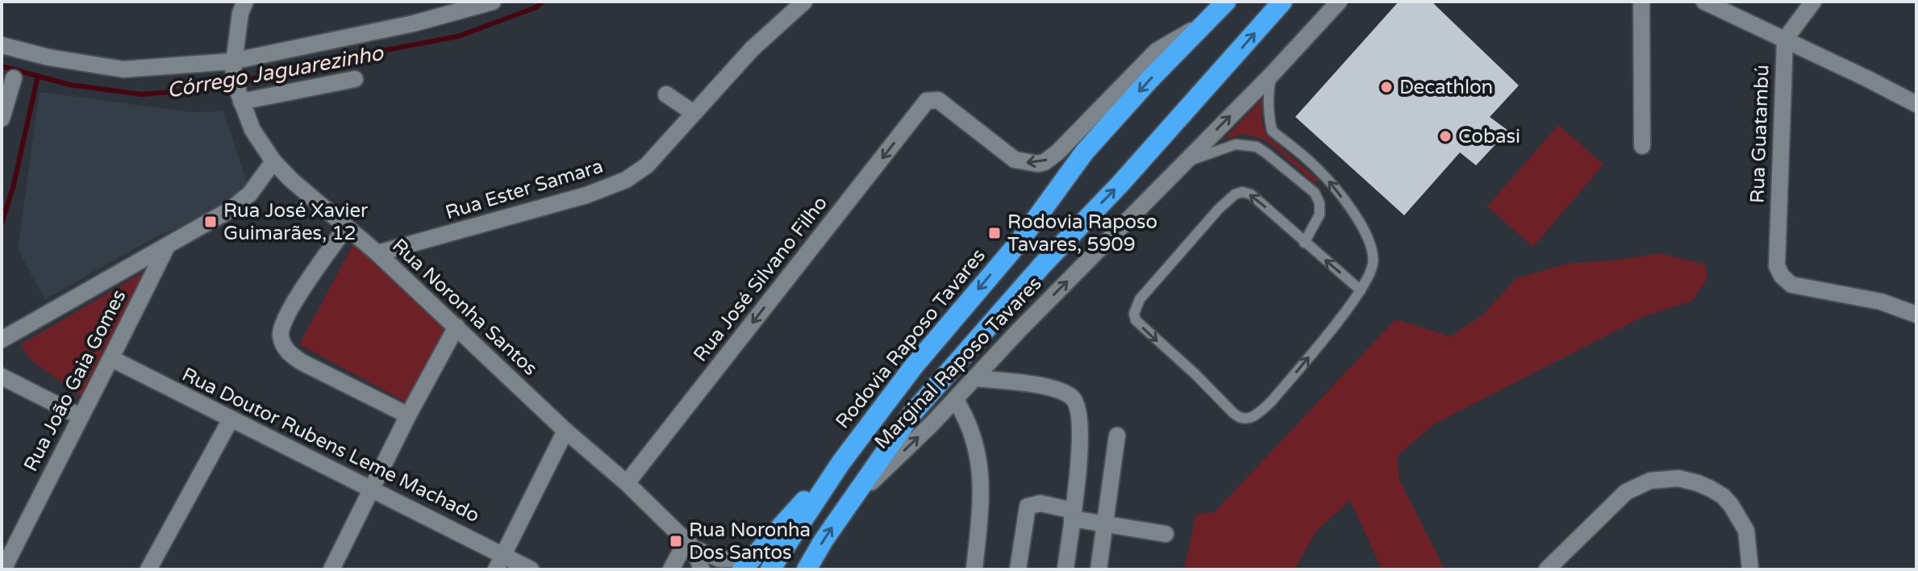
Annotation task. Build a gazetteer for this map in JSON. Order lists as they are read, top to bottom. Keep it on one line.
{"streets":{"highway":["Rodovia Raposo Tavares"],"street":["Rua Guatambú","Rua Ester Samara","Rua José Silvano Filho","Rua Noronha Santos","Marginal Raposo Tavares","Rua João Gaia Gomes","Rua Doutor Rubens Leme Machado"]},"crossings":[["Rua Ester Samara","Rua Noronha Santos"],["Rua José Silvano Filho","Rua Noronha Santos"],["Rua José Silvano Filho","Rodovia Raposo Tavares"],["Rua João Gaia Gomes","Rua Doutor Rubens Leme Machado"]],"one_way":["Rua José Silvano Filho","Marginal Raposo Tavares"],"water":["Córrego Jaguarezinho"],"places":{"other":["Decathlon","Cobasi"],"transit":["Rua José Xavier Guimarães, 12","Rodovia Raposo Tavares, 5909","Rua Noronha Dos Santos"]}}
